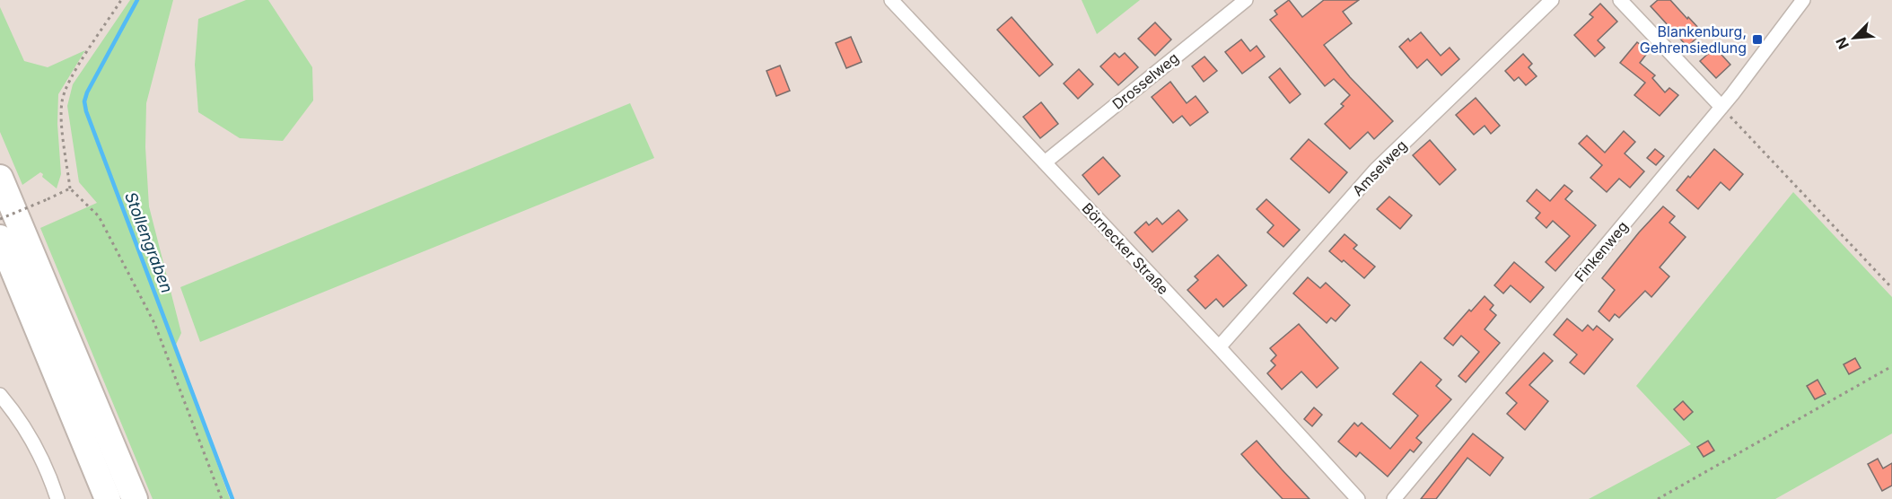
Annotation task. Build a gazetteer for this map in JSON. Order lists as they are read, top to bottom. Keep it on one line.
{"streets":{"street":["Drosselweg","Amselweg","Börnecker Straße","Finkenweg"]},"crossings":[["Drosselweg","Börnecker Straße"],["Amselweg","Börnecker Straße"]],"water":["Stollengraben"],"places":{"transit":["Blankenburg, Gehrensiedlung"]},"north":"bottom left"}
